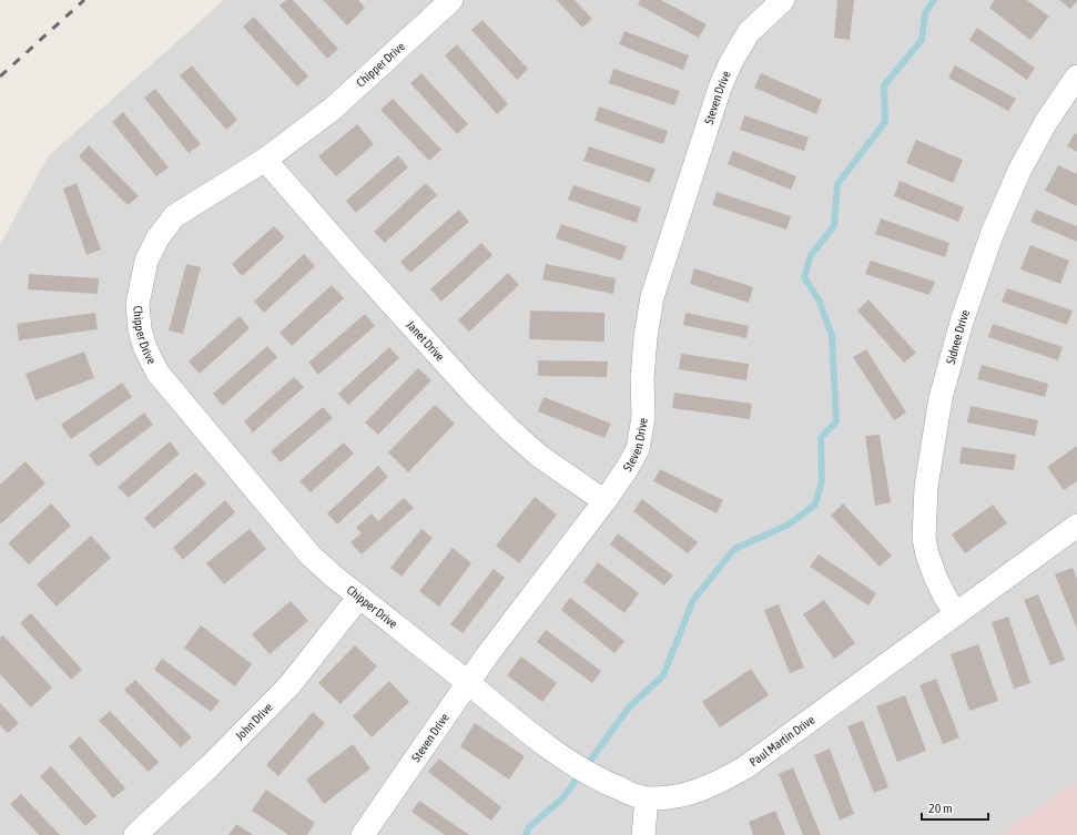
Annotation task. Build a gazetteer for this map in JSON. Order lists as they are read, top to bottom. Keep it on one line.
{"streets":{"street":["Chipper Drive","Steven Drive","Sidnee Drive","Janet Drive","John Drive","Paul Martin Drive"]},"crossings":[["Chipper Drive","Steven Drive"],["Chipper Drive","Janet Drive"],["Chipper Drive","John Drive"],["Chipper Drive","Paul Martin Drive"],["Steven Drive","Janet Drive"],["Steven Drive","Paul Martin Drive"],["Sidnee Drive","Paul Martin Drive"]],"scale_bar":"20 m"}
